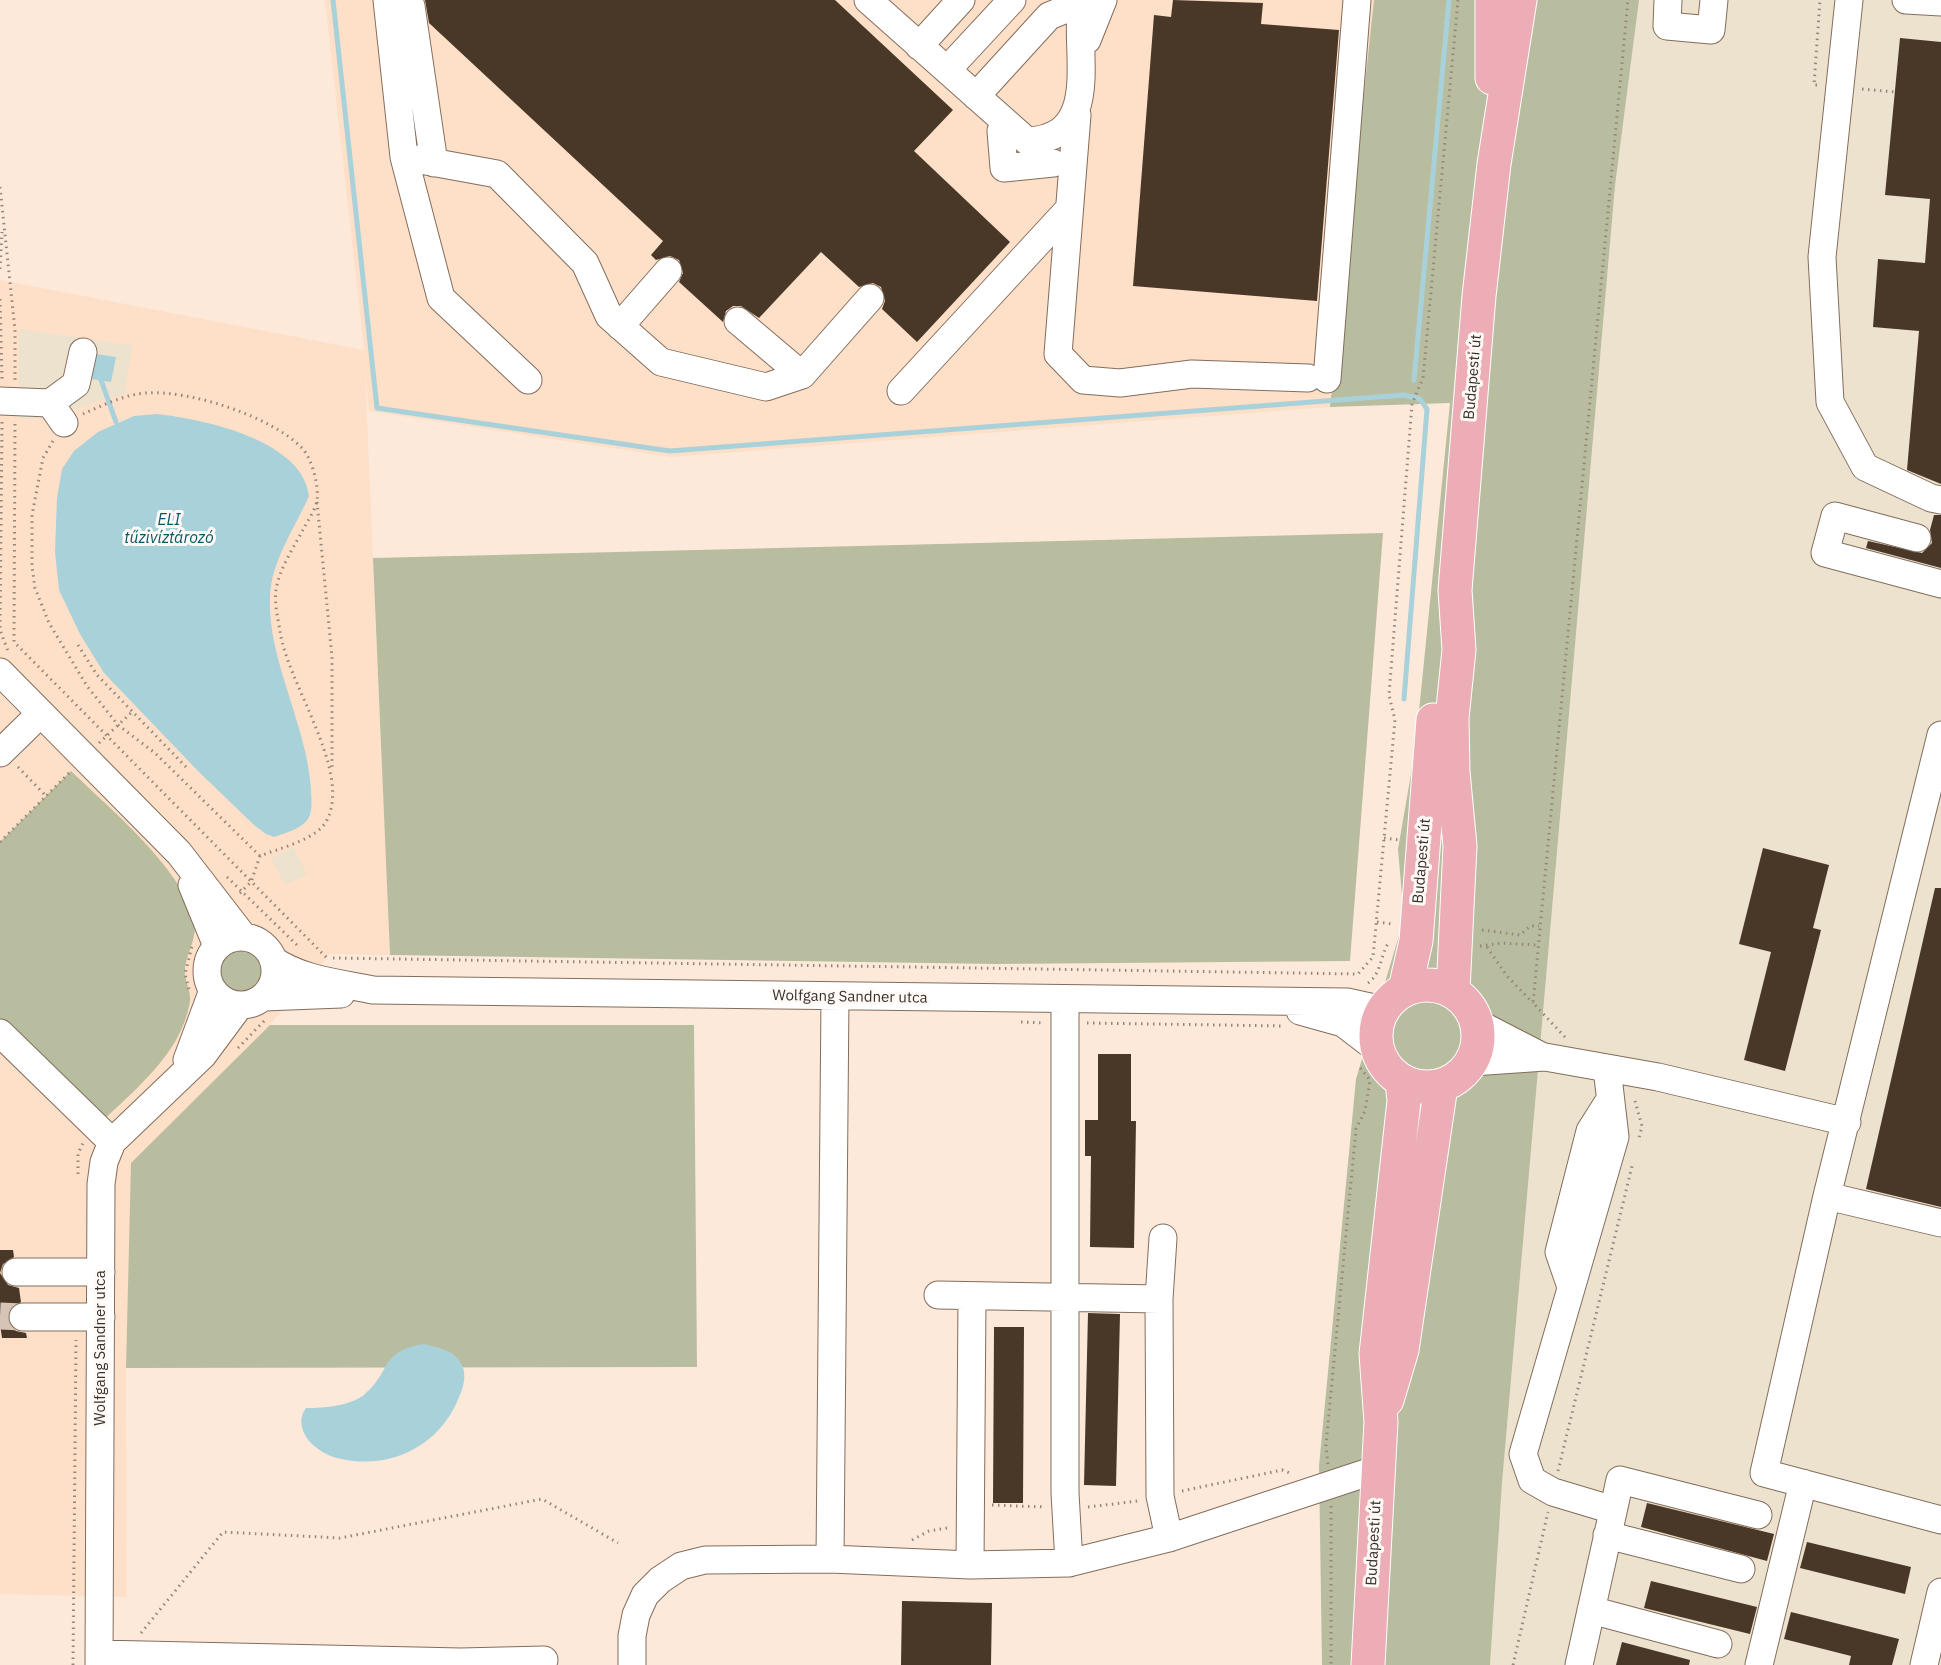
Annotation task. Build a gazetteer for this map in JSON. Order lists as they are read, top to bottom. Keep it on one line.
{"streets":{"main road":["Budapesti út"],"street":["Wolfgang Sandner utca"]},"crossings":[["Budapesti út","Wolfgang Sandner utca"]],"water":["ELI tűzivíztározó"]}
